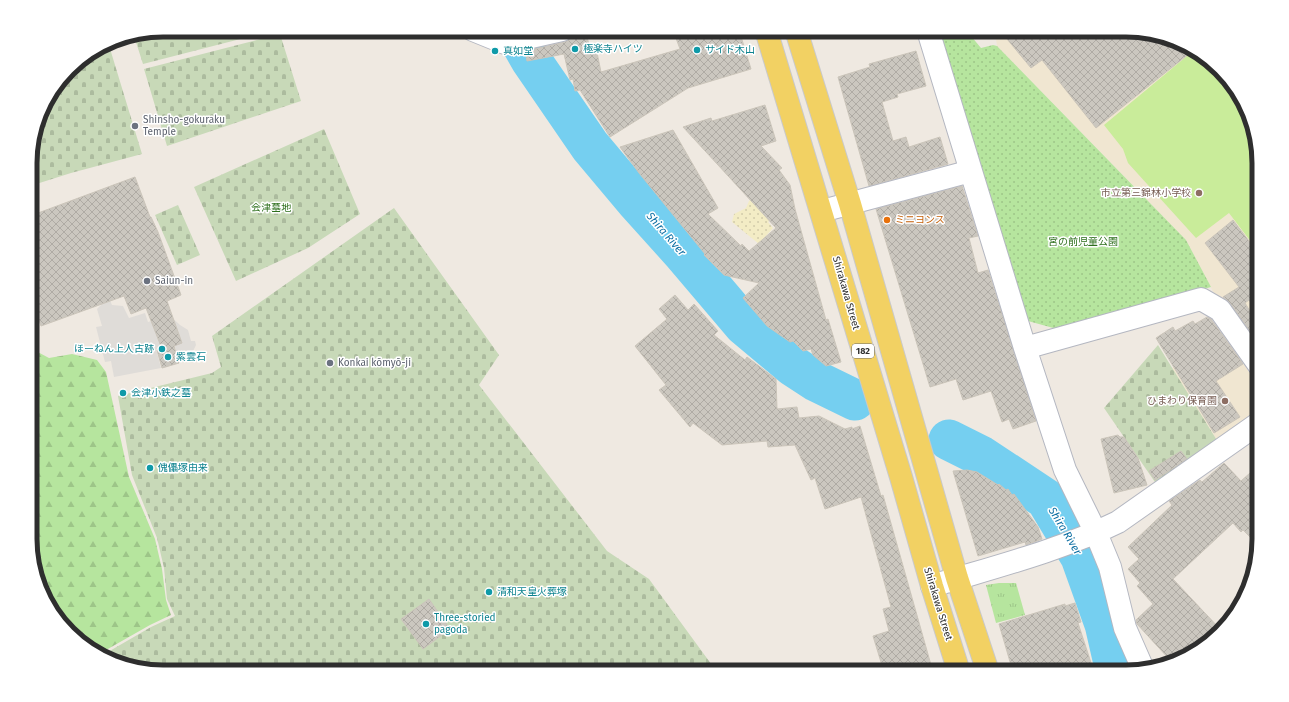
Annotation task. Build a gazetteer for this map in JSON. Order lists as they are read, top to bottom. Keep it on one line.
{"streets":{"main road":["Shirakawa Street","182"]},"water":["Shira River"],"parks":["会津墓地","宮の前児童公園"],"places":["極楽寺ハイツ","サイド木山","真如堂","Shinsho-gokuraku Temple","市立第三錦林小学校","ミニヨンス","Saiun-in","ほーねん上人古跡","紫雲石","Konkai kōmyō-ji","会津小鉄之墓","ひまわり保育園","傀儡塚由来","清和天皇火葬塚","Three-storied pagoda"]}
